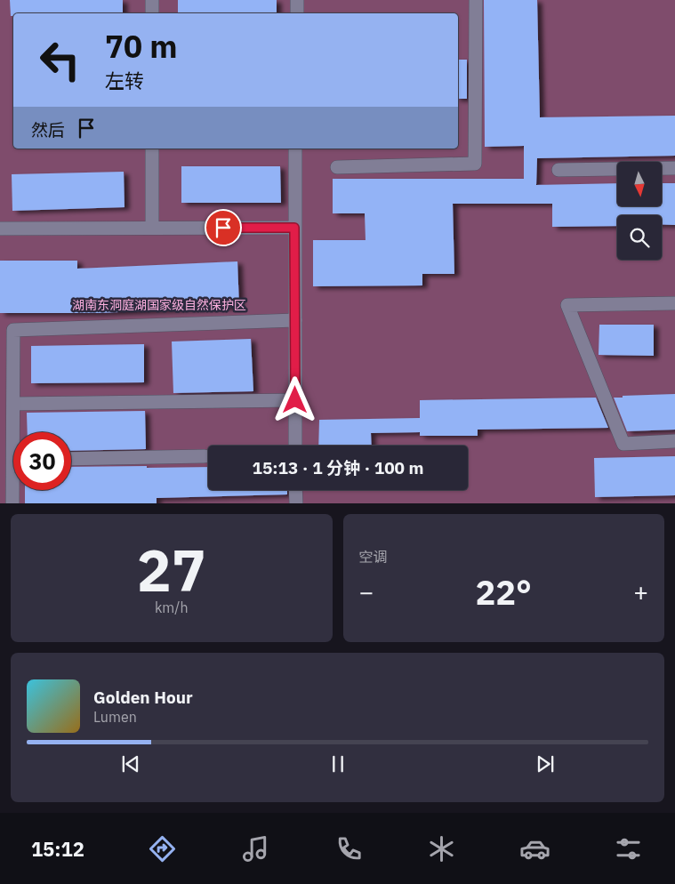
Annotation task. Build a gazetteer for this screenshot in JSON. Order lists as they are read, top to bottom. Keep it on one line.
{"parks":["湖南东洞庭湖国家级自然保护区"],"north":"bottom","page":{"turn":["70 m","左转"],"then":"然后","limit":"30","trip":"15:13 · 1 分钟 · 100 m","tile":[["27","km/h"],"空调"],"heat":["−","22°","+"],"song":["Golden Hour","Lumen"],"tabs":"15:12"}}
